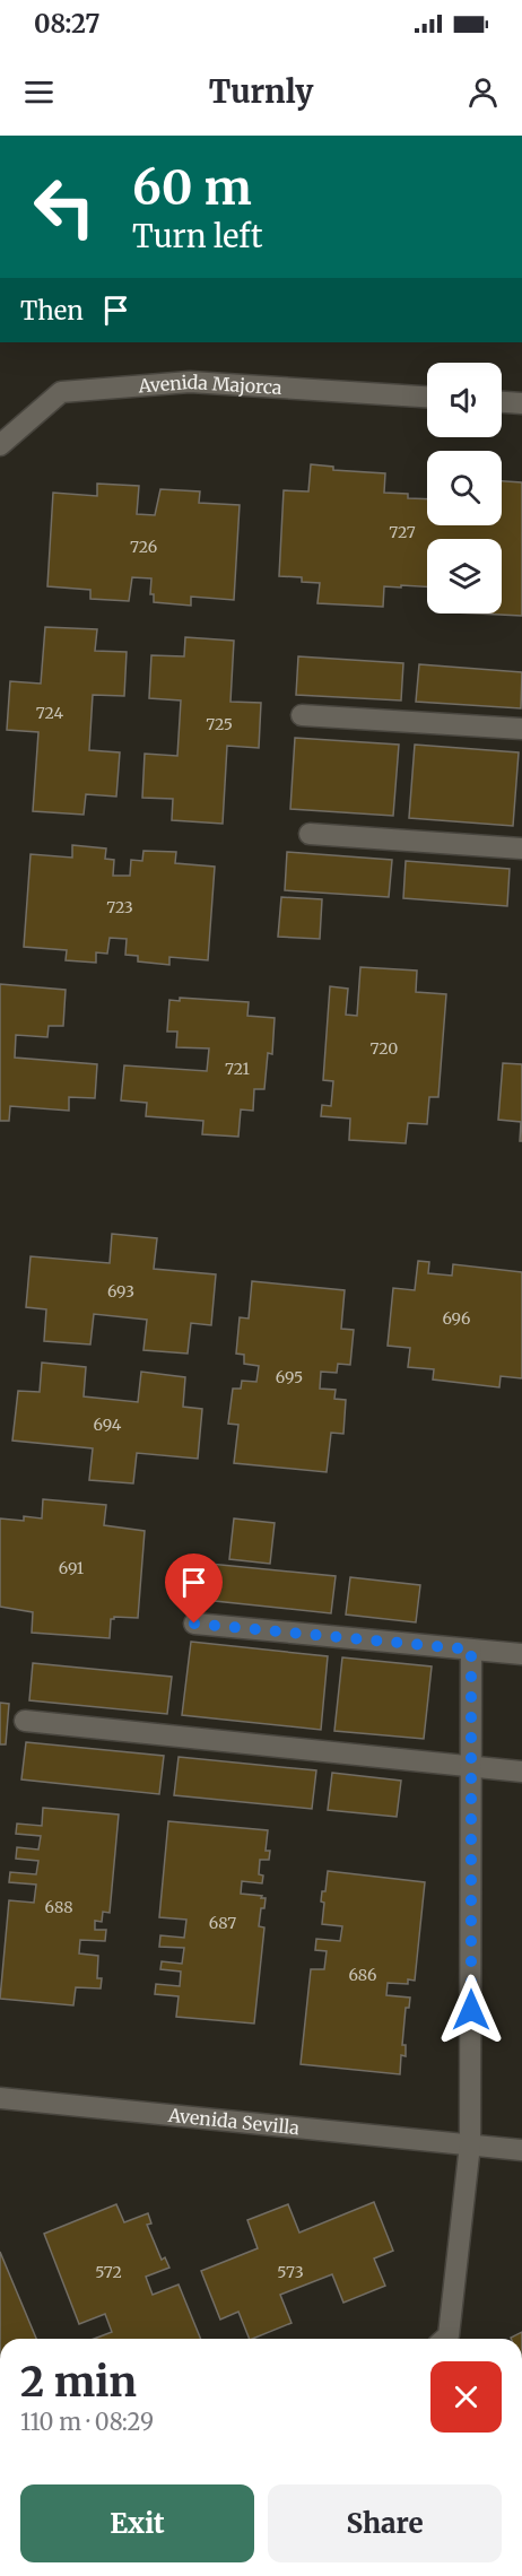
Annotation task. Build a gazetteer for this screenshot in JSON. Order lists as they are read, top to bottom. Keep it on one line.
{"streets":{"street":["Avenida Majorca","Avenida Sevilla"]},"house_numbers":["727","726","724","725","723","720","721","693","696","695","694","691","688","687","686","572","573"],"page":{"status":"08:27","header":"Turnly","turn":["60 m","Turn left"],"then":"Then","heading":["2 min","110 m · 08:29"],"buttons":["Exit","Share"]}}
